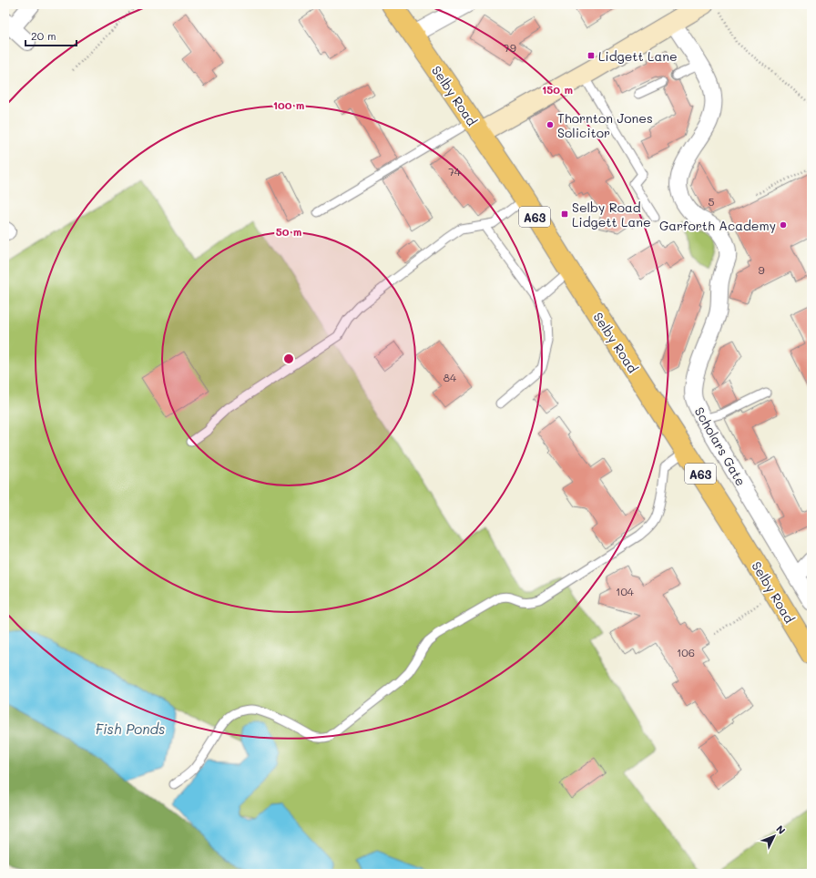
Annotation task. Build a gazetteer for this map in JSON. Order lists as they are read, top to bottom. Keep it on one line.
{"streets":{"highway":["Selby Road","A63"],"street":["Scholars Gate"]},"water":["Fish Ponds"],"places":{"transit":["Lidgett Lane","Selby Road Lidgett Lane"],"other":["Thornton Jones Solicitor","Garforth Academy"]},"house_numbers":["79","74","5","9","84","104","106"],"scale_bar":"20 m","north":"top right","rings":["150 m","100 m","50 m"]}
